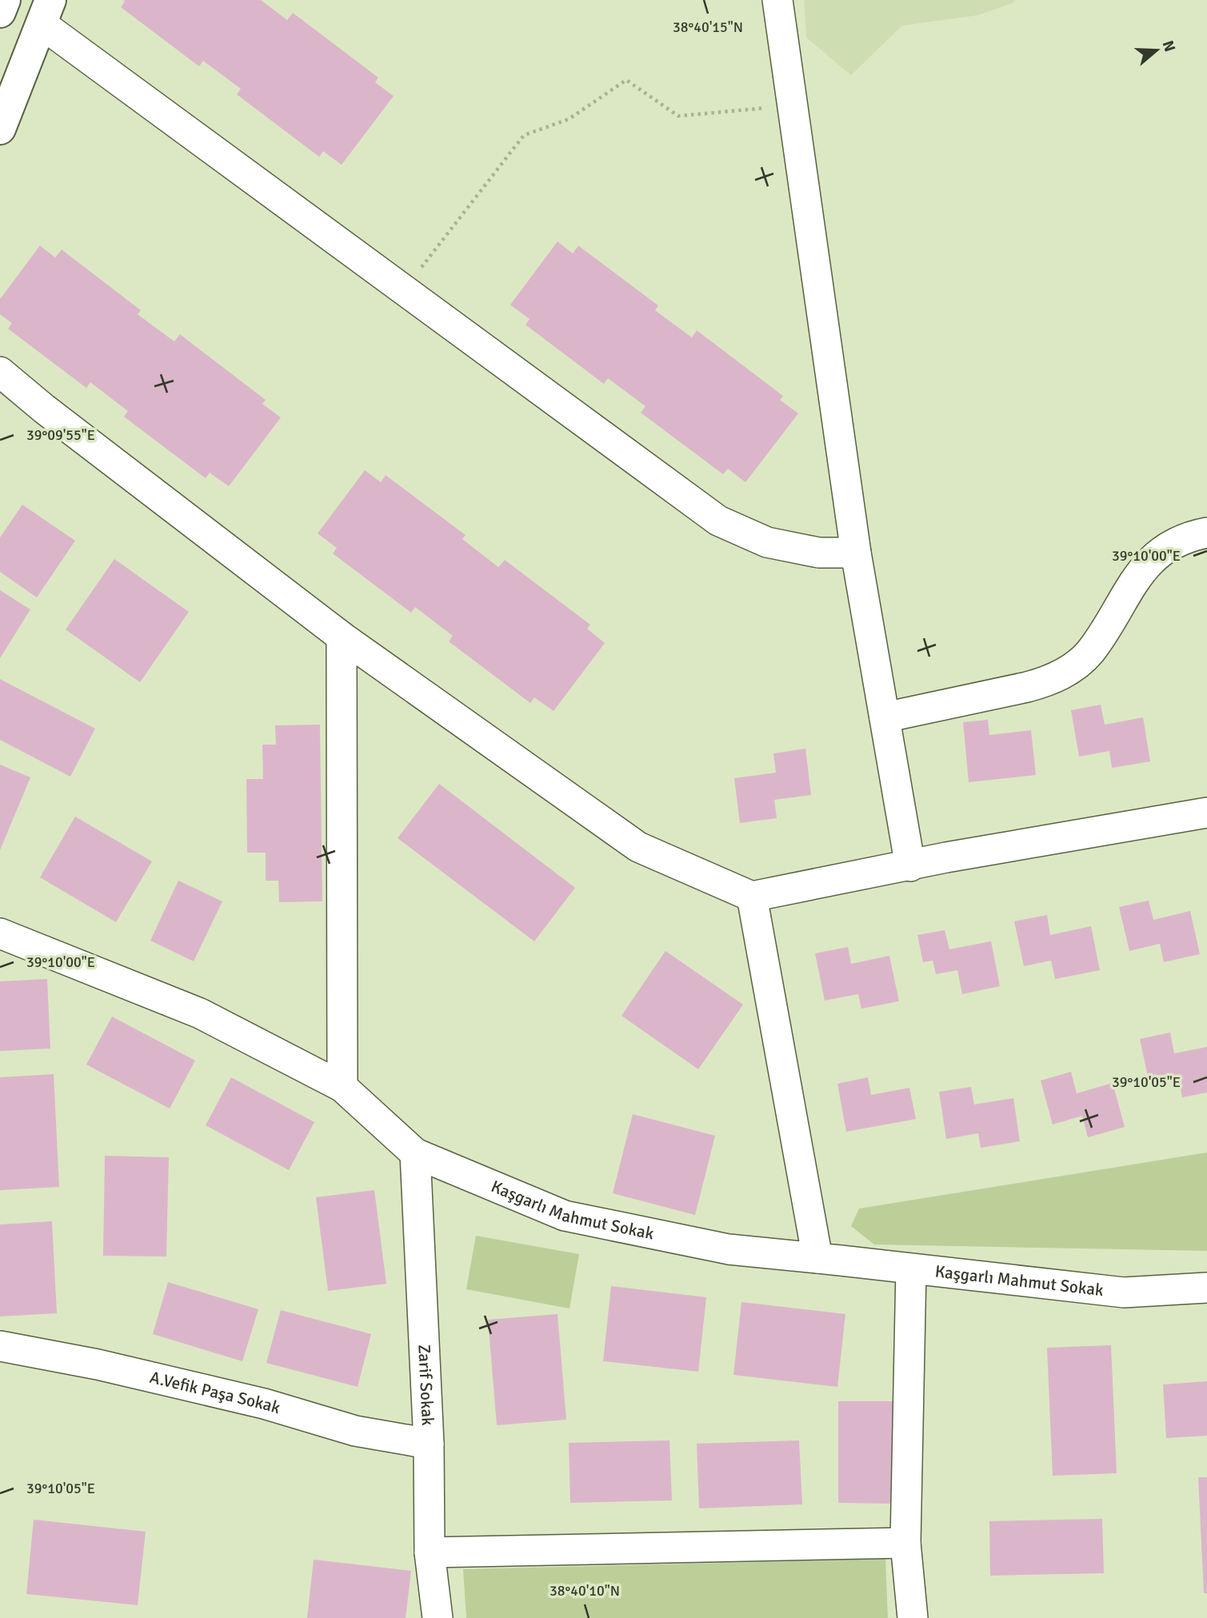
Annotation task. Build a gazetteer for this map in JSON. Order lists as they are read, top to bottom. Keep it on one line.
{"streets":{"street":["Kaşgarlı Mahmut Sokak","Zarif Sokak","A.Vefik Paşa Sokak"]},"crossings":[["Kaşgarlı Mahmut Sokak","Zarif Sokak"],["Zarif Sokak","A.Vefik Paşa Sokak"]],"north":"right","coordinates":["38°40'15\"N","39°09'55\"E","39°10'00\"E","39°10'05\"E","38°40'10\"N"]}
